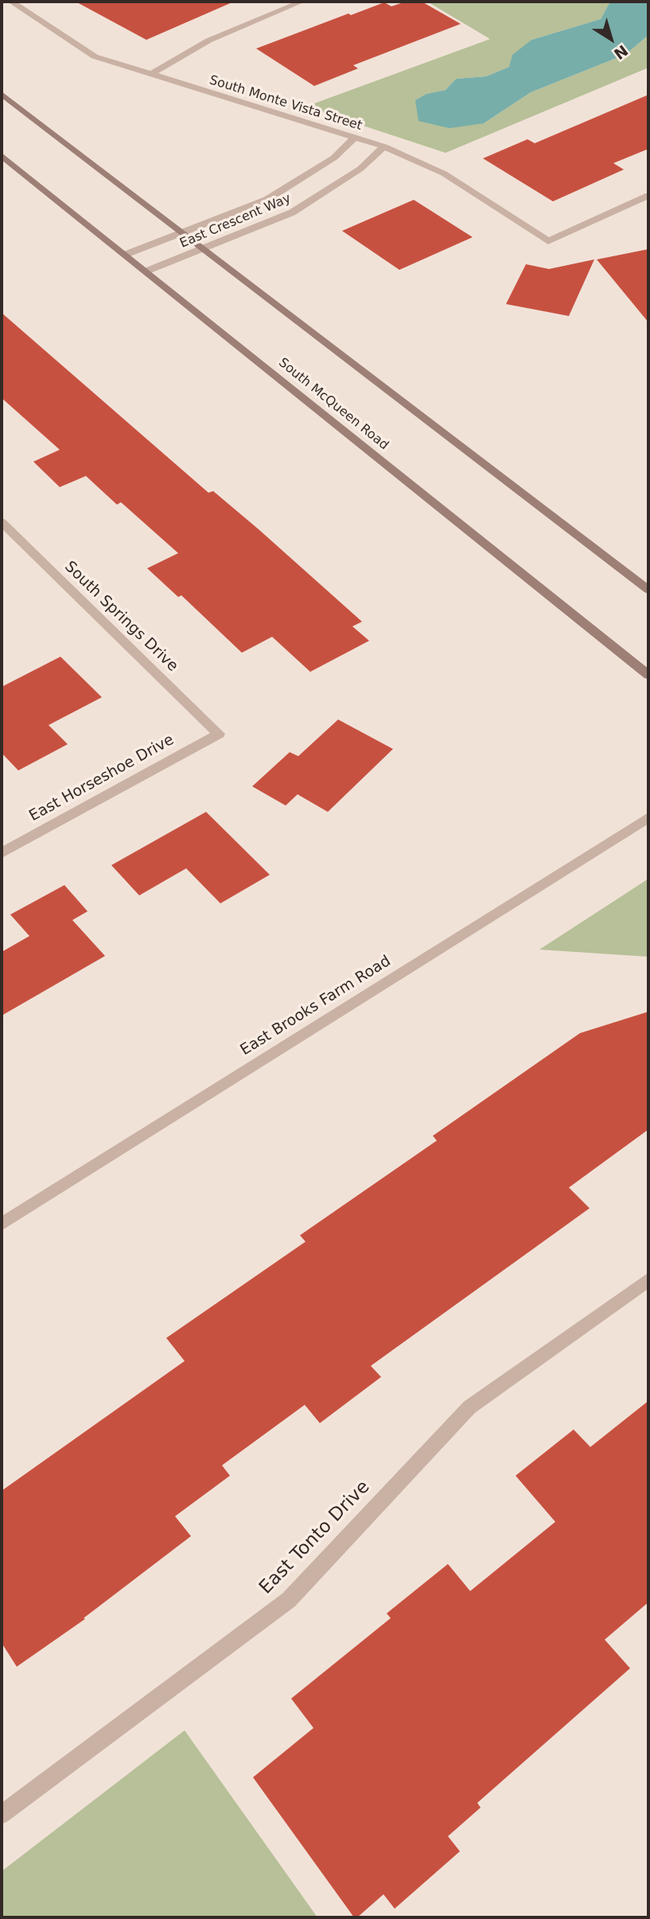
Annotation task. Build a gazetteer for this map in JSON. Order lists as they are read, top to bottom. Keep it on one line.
{"streets":{"main road":["South McQueen Road"],"street":["South Monte Vista Street","East Crescent Way","South Springs Drive","East Horseshoe Drive","East Brooks Farm Road","East Tonto Drive"]},"crossings":[["South Monte Vista Street","East Crescent Way"],["East Crescent Way","South McQueen Road"],["South Springs Drive","East Horseshoe Drive"]],"north":"bottom right"}
